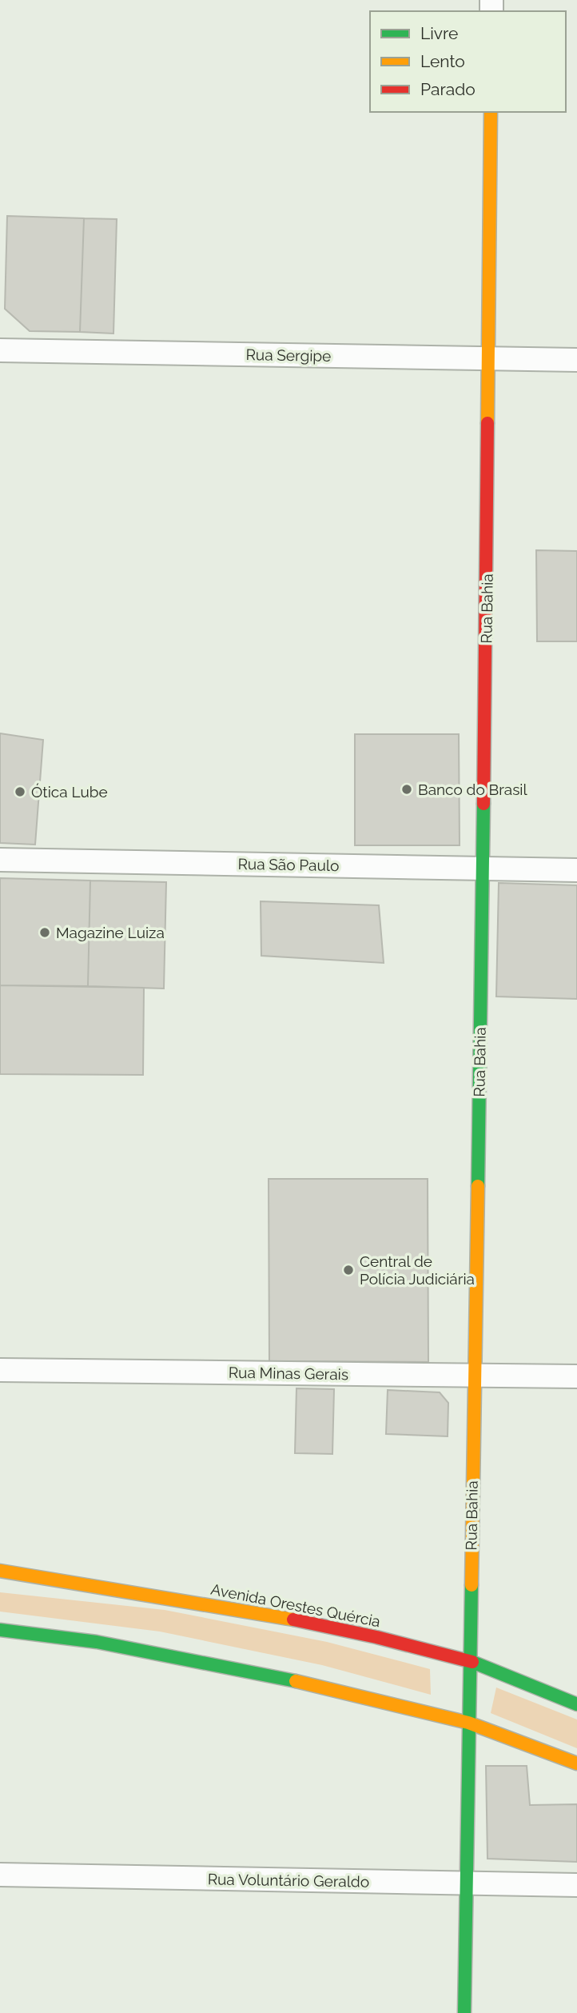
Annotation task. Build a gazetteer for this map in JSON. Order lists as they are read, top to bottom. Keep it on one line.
{"streets":{"street":["Rua Sergipe","Rua Bahia","Rua São Paulo","Rua Minas Gerais","Avenida Orestes Quércia","Rua Voluntário Geraldo"]},"crossings":[["Rua Sergipe","Rua Bahia"],["Rua Bahia","Rua São Paulo"],["Rua Bahia","Rua Minas Gerais"],["Rua Bahia","Avenida Orestes Quércia"],["Rua Bahia","Rua Voluntário Geraldo"]],"places":["Banco do Brasil","Ótica Lube","Magazine Luiza","Central de Polícia Judiciária"],"legend":["Livre","Lento","Parado"]}
